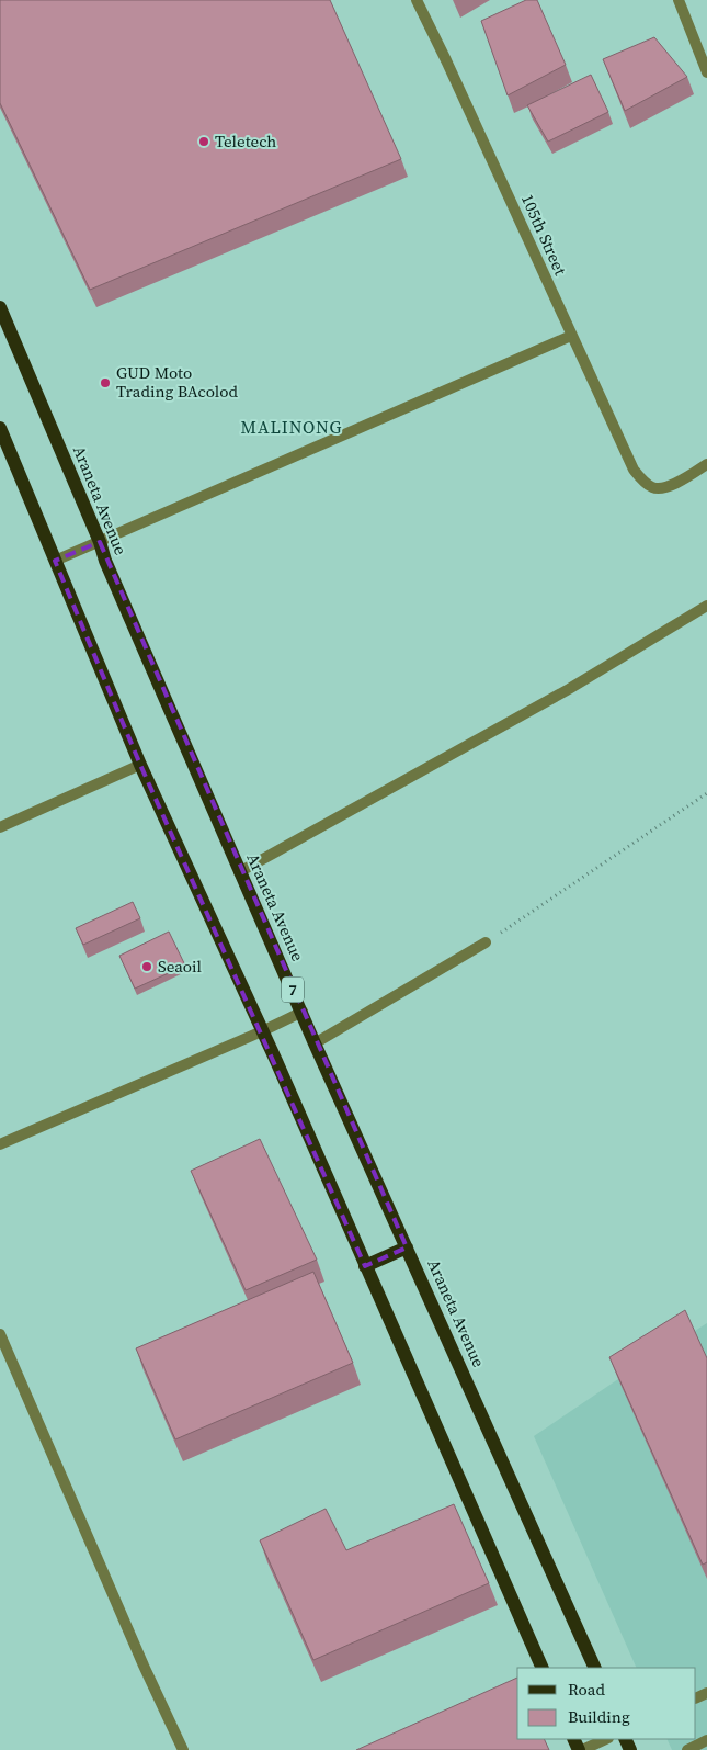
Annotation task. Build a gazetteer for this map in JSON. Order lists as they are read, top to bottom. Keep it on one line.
{"streets":{"main road":["Araneta Avenue","7"],"street":["105th Street"]},"districts":["MALINONG"],"places":["Teletech","GUD Moto Trading BAcolod","Seaoil"],"legend":["Road","Building"]}
